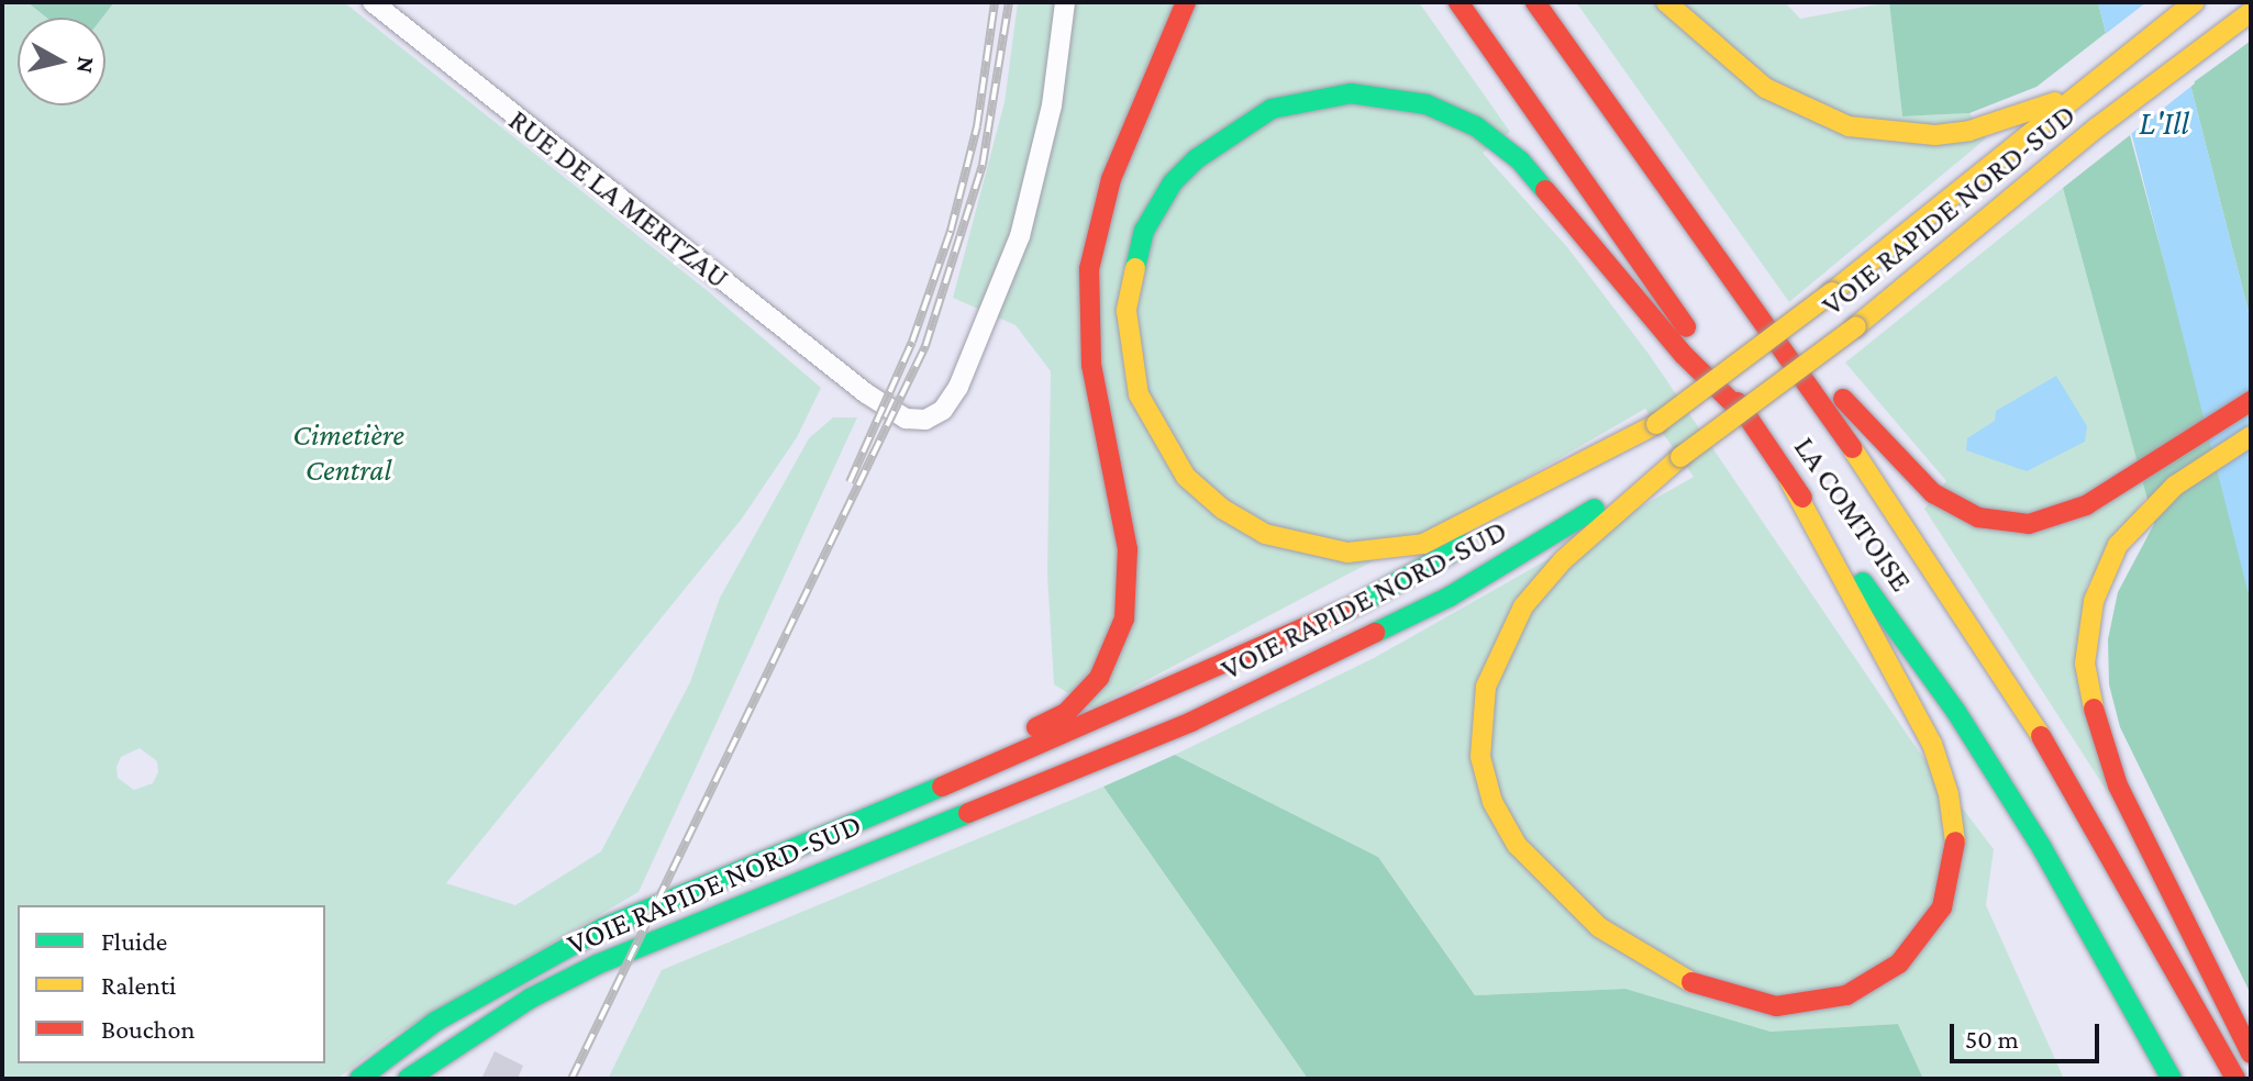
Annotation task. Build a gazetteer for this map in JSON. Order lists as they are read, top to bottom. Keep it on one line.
{"streets":{"highway":["VOIE RAPIDE NORD-SUD","LA COMTOISE"],"street":["RUE DE LA MERTZAU"]},"water":["L'Ill"],"parks":["Cimetière Central"],"legend":["Fluide","Ralenti","Bouchon"],"scale_bar":"50 m","north":"right"}
